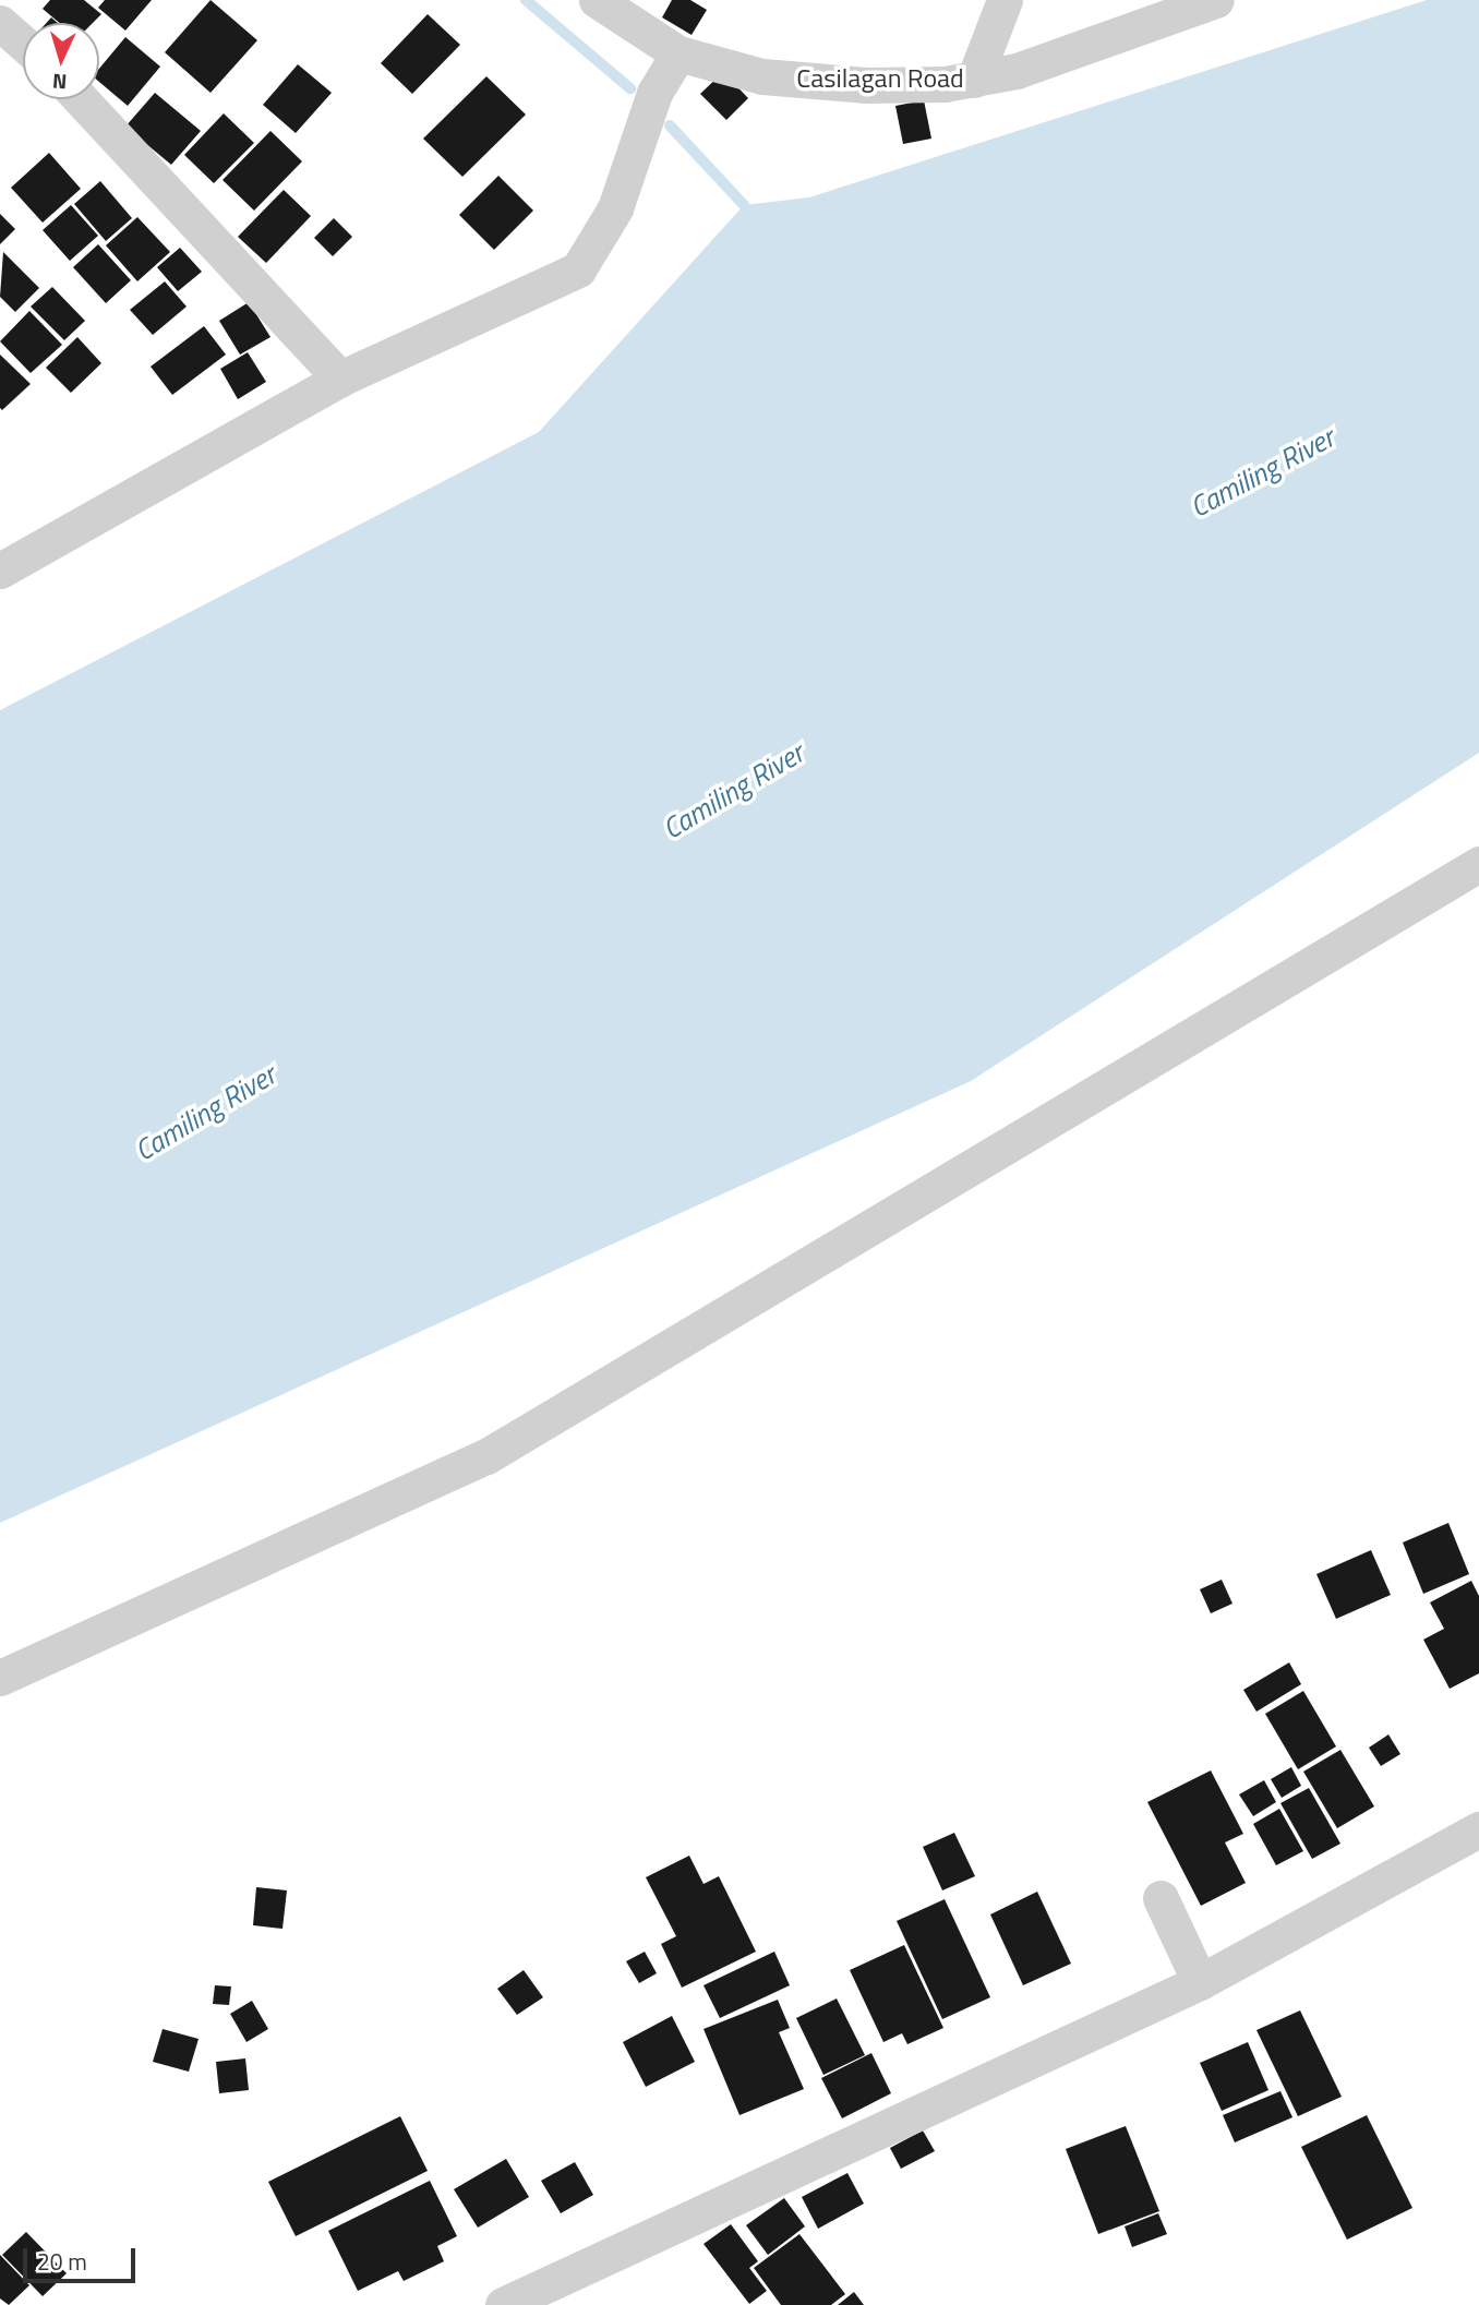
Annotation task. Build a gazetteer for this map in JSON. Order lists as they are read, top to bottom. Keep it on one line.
{"streets":{"street":["Casilagan Road"]},"water":["Camiling River"],"scale_bar":"20 m","north":"bottom"}
